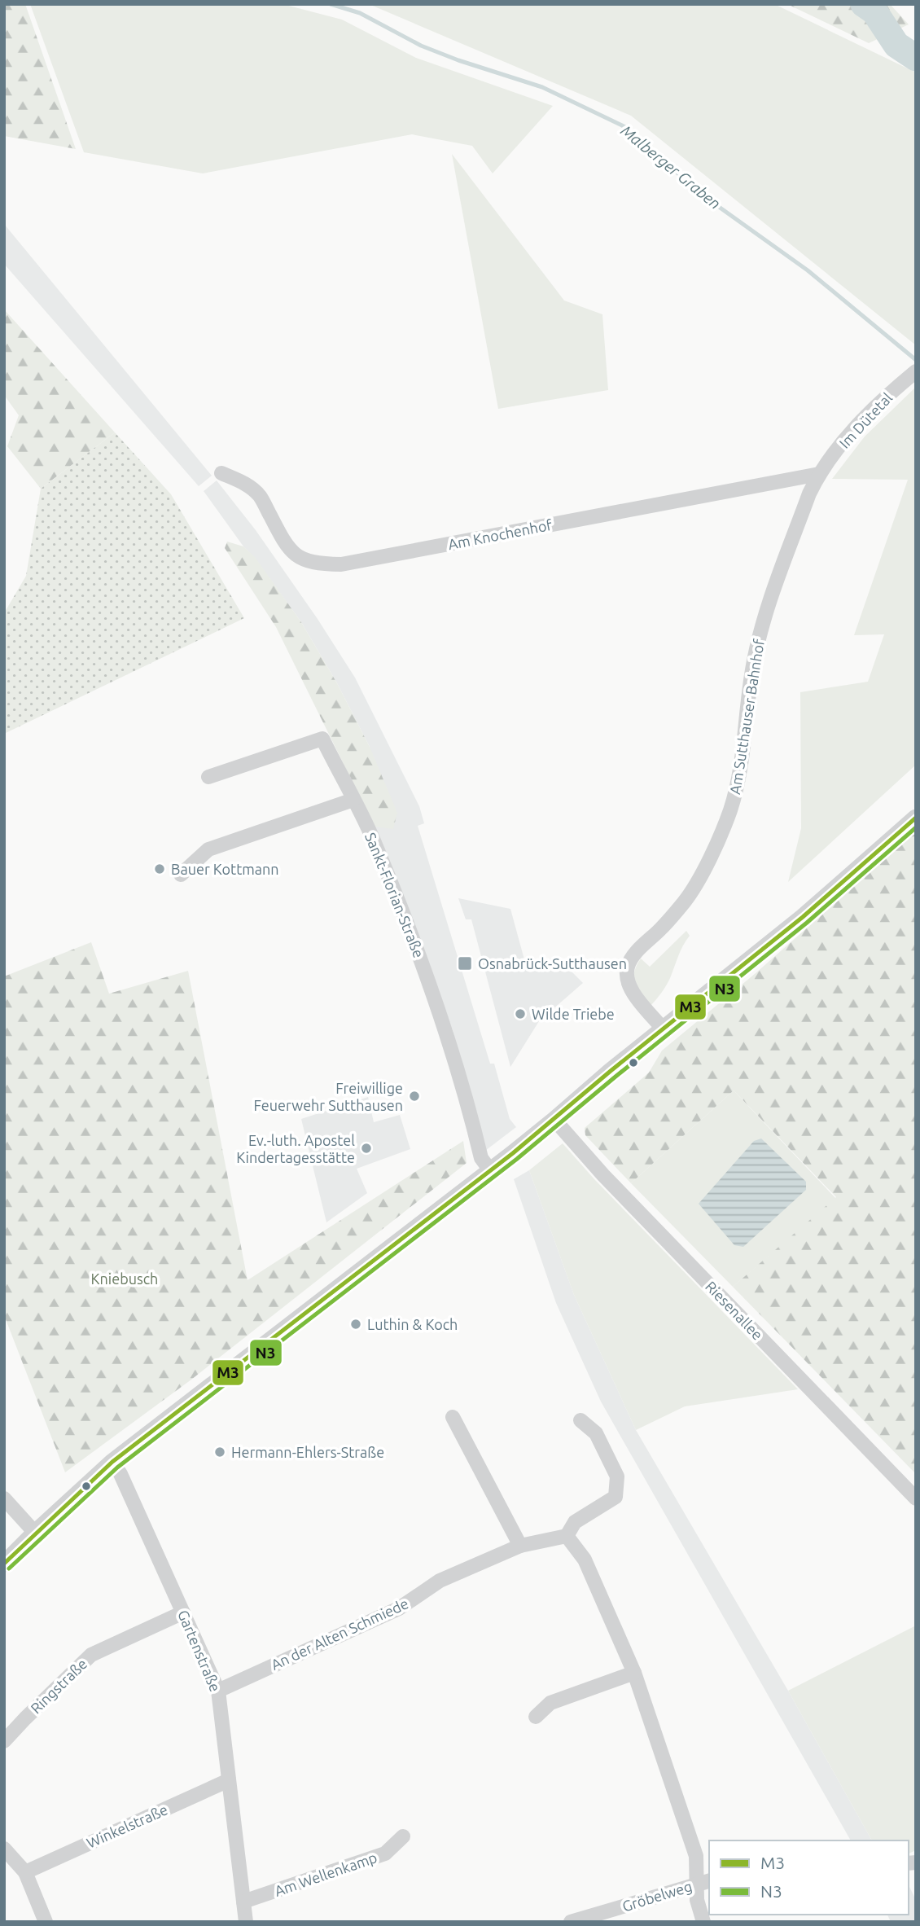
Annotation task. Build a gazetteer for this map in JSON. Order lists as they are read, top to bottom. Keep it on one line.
{"streets":{"street":["Im Dütetal","Am Knochenhof","Am Sutthauser Bahnhof","Sankt-Florian-Straße","Riesenallee","An der Alten Schmiede","Gartenstraße","Ringstraße","Winkelstraße","Am Wellenkamp","Gröbelweg"]},"crossings":[["Im Dütetal","Am Knochenhof"],["Im Dütetal","Am Sutthauser Bahnhof"],["Am Knochenhof","Am Sutthauser Bahnhof"],["An der Alten Schmiede","Gartenstraße"],["Gartenstraße","Ringstraße"],["Gartenstraße","Winkelstraße"],["Gartenstraße","Am Wellenkamp"]],"water":["Malberger Graben"],"parks":["Kniebusch"],"places":{"other":["Bauer Kottmann","Wilde Triebe","Freiwillige Feuerwehr Sutthausen","Ev.-luth. Apostel Kindertagesstätte","Luthin & Koch","Hermann-Ehlers-Straße"],"transit":["Osnabrück-Sutthausen"]},"lines":["transit line M3","transit line N3"],"legend":["M3","N3"]}
